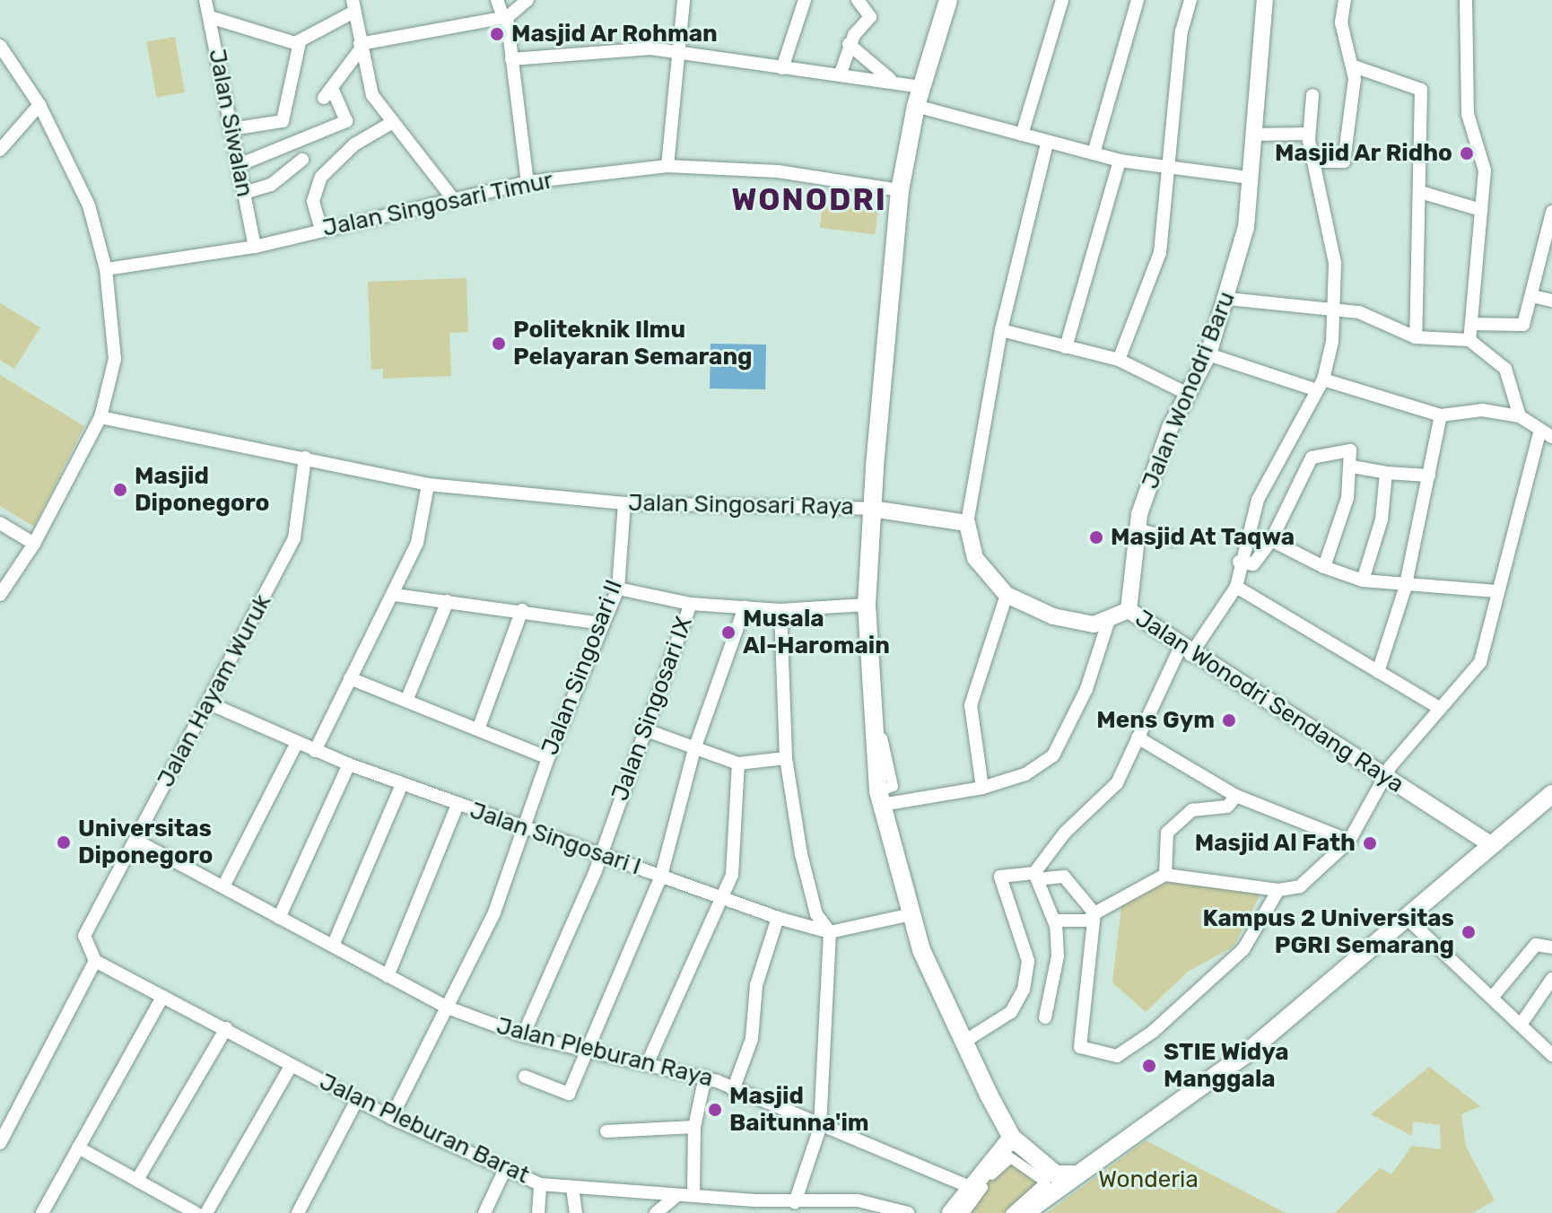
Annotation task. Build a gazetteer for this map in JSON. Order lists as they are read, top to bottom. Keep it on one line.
{"streets":{"main road":["Jalan Singosari Raya"],"street":["Jalan Siwalan","Jalan Singosari Timur","Jalan Wonodri Baru","Jalan Singosari II","Jalan Hayam Wuruk","Jalan Wonodri Sendang Raya","Jalan Singosari IX","Jalan Singosari I","Jalan Pleburan Raya","Jalan Pleburan Barat"]},"crossings":[["Jalan Siwalan","Jalan Singosari Timur"],["Jalan Wonodri Baru","Jalan Wonodri Sendang Raya"],["Jalan Singosari Raya","Jalan Singosari II"],["Jalan Singosari Raya","Jalan Hayam Wuruk"],["Jalan Singosari Raya","Jalan Singosari I"],["Jalan Singosari II","Jalan Singosari I"],["Jalan Singosari II","Jalan Pleburan Raya"],["Jalan Singosari II","Jalan Pleburan Barat"],["Jalan Hayam Wuruk","Jalan Singosari I"],["Jalan Hayam Wuruk","Jalan Pleburan Raya"],["Jalan Hayam Wuruk","Jalan Pleburan Barat"],["Jalan Singosari IX","Jalan Singosari I"],["Jalan Singosari IX","Jalan Pleburan Raya"]],"districts":["WONODRI"],"parks":["Wonderia"],"places":["Masjid Ar Rohman","Masjid Ar Ridho","Politeknik Ilmu Pelayaran Semarang","Masjid Diponegoro","Masjid At Taqwa","Musala Al-Haromain","Mens Gym","Universitas Diponegoro","Masjid Al Fath","Kampus 2 Universitas PGRI Semarang","STIE Widya Manggala","Masjid Baitunna'im"]}
